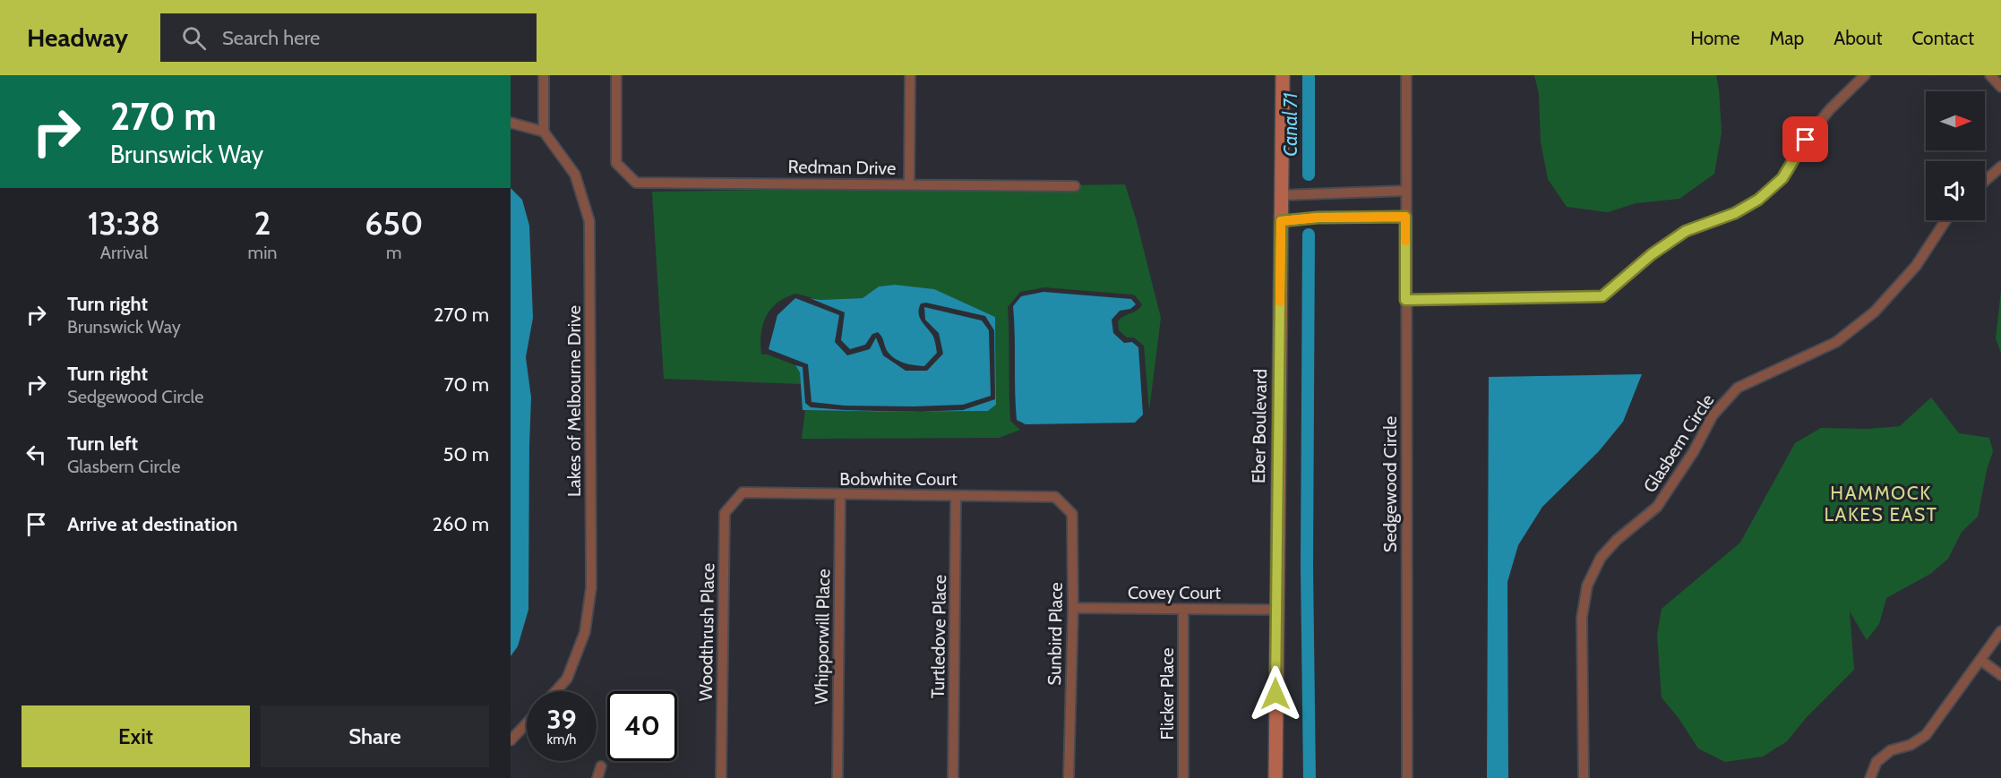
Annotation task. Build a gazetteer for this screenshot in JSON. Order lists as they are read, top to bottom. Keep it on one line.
{"streets":{"street":["Redman Drive","Lakes of Melbourne Drive","Eber Boulevard","Glasbern Circle","Bobwhite Court","Sedgewood Circle","Covey Court","Woodthrush Place","Sunbird Place","Whipporwill Place","Turtledove Place","Flicker Place"]},"crossings":[["Eber Boulevard","Covey Court"],["Bobwhite Court","Woodthrush Place"],["Bobwhite Court","Sunbird Place"],["Bobwhite Court","Whipporwill Place"],["Bobwhite Court","Turtledove Place"],["Covey Court","Sunbird Place"],["Covey Court","Flicker Place"]],"districts":["HAMMOCK LAKES EAST"],"water":["Canal 71"],"north":"right","page":{"header":"Headway","search":"Search here","nav":["Home","Map","About","Contact"],"turn":["270 m","Brunswick Way"],"eta":["13:38","Arrival","2","min","650","m"],"list":[{"name":"Turn right","note":"Brunswick Way","value":"270 m"},{"name":"Turn right","note":"Sedgewood Circle","value":"70 m"},{"name":"Turn left","note":"Glasbern Circle","value":"50 m"},{"name":"Arrive at destination","value":"260 m"}],"speed":"39 km/h","limit":"40","buttons":["Exit","Share"]}}
